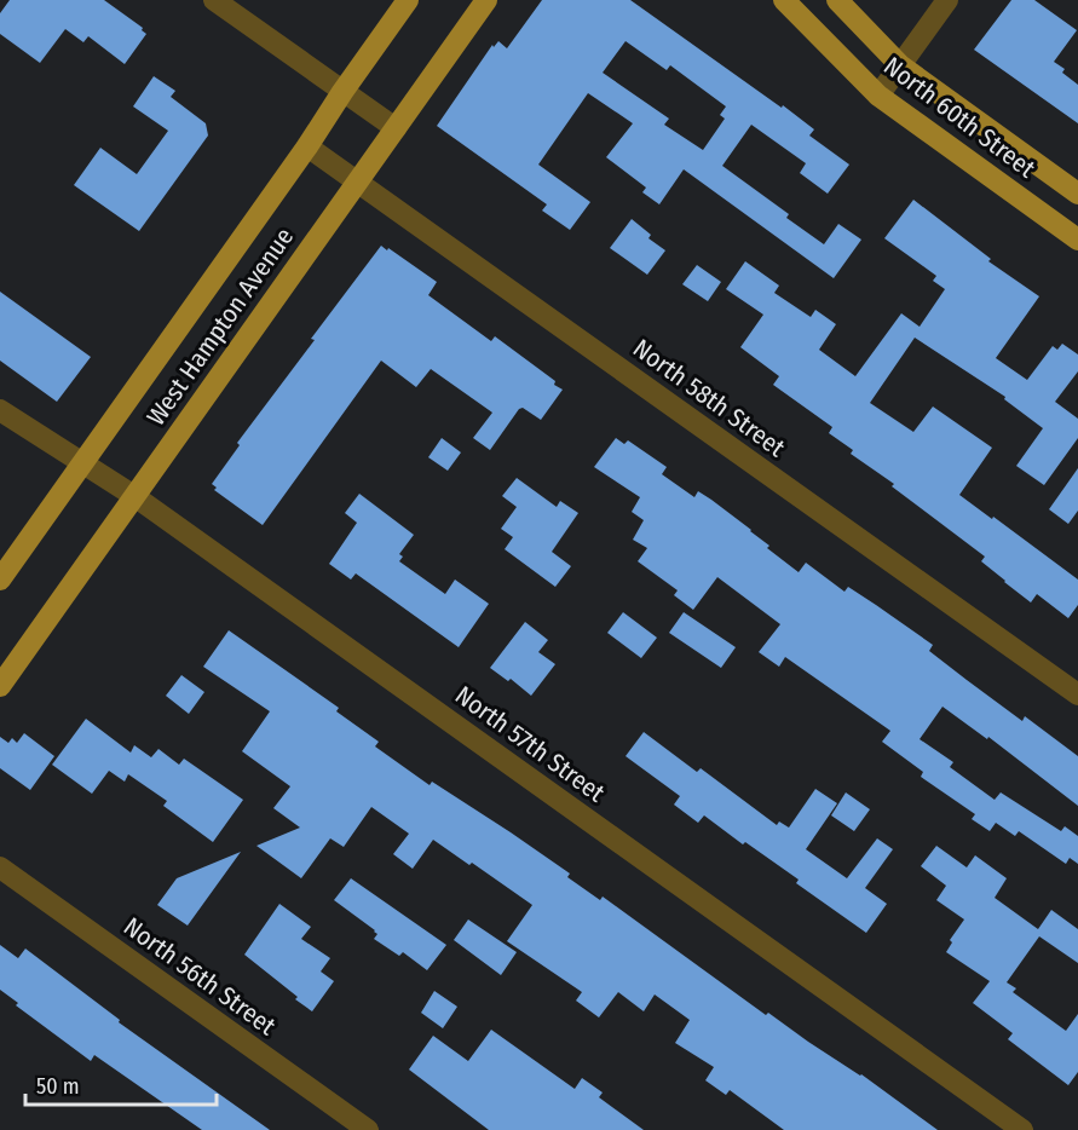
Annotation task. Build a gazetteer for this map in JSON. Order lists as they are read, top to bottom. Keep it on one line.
{"streets":{"main road":["North 60th Street","West Hampton Avenue"],"street":["North 58th Street","North 57th Street","North 56th Street"]},"crossings":[["West Hampton Avenue","North 58th Street"],["West Hampton Avenue","North 57th Street"]],"scale_bar":"50 m"}
